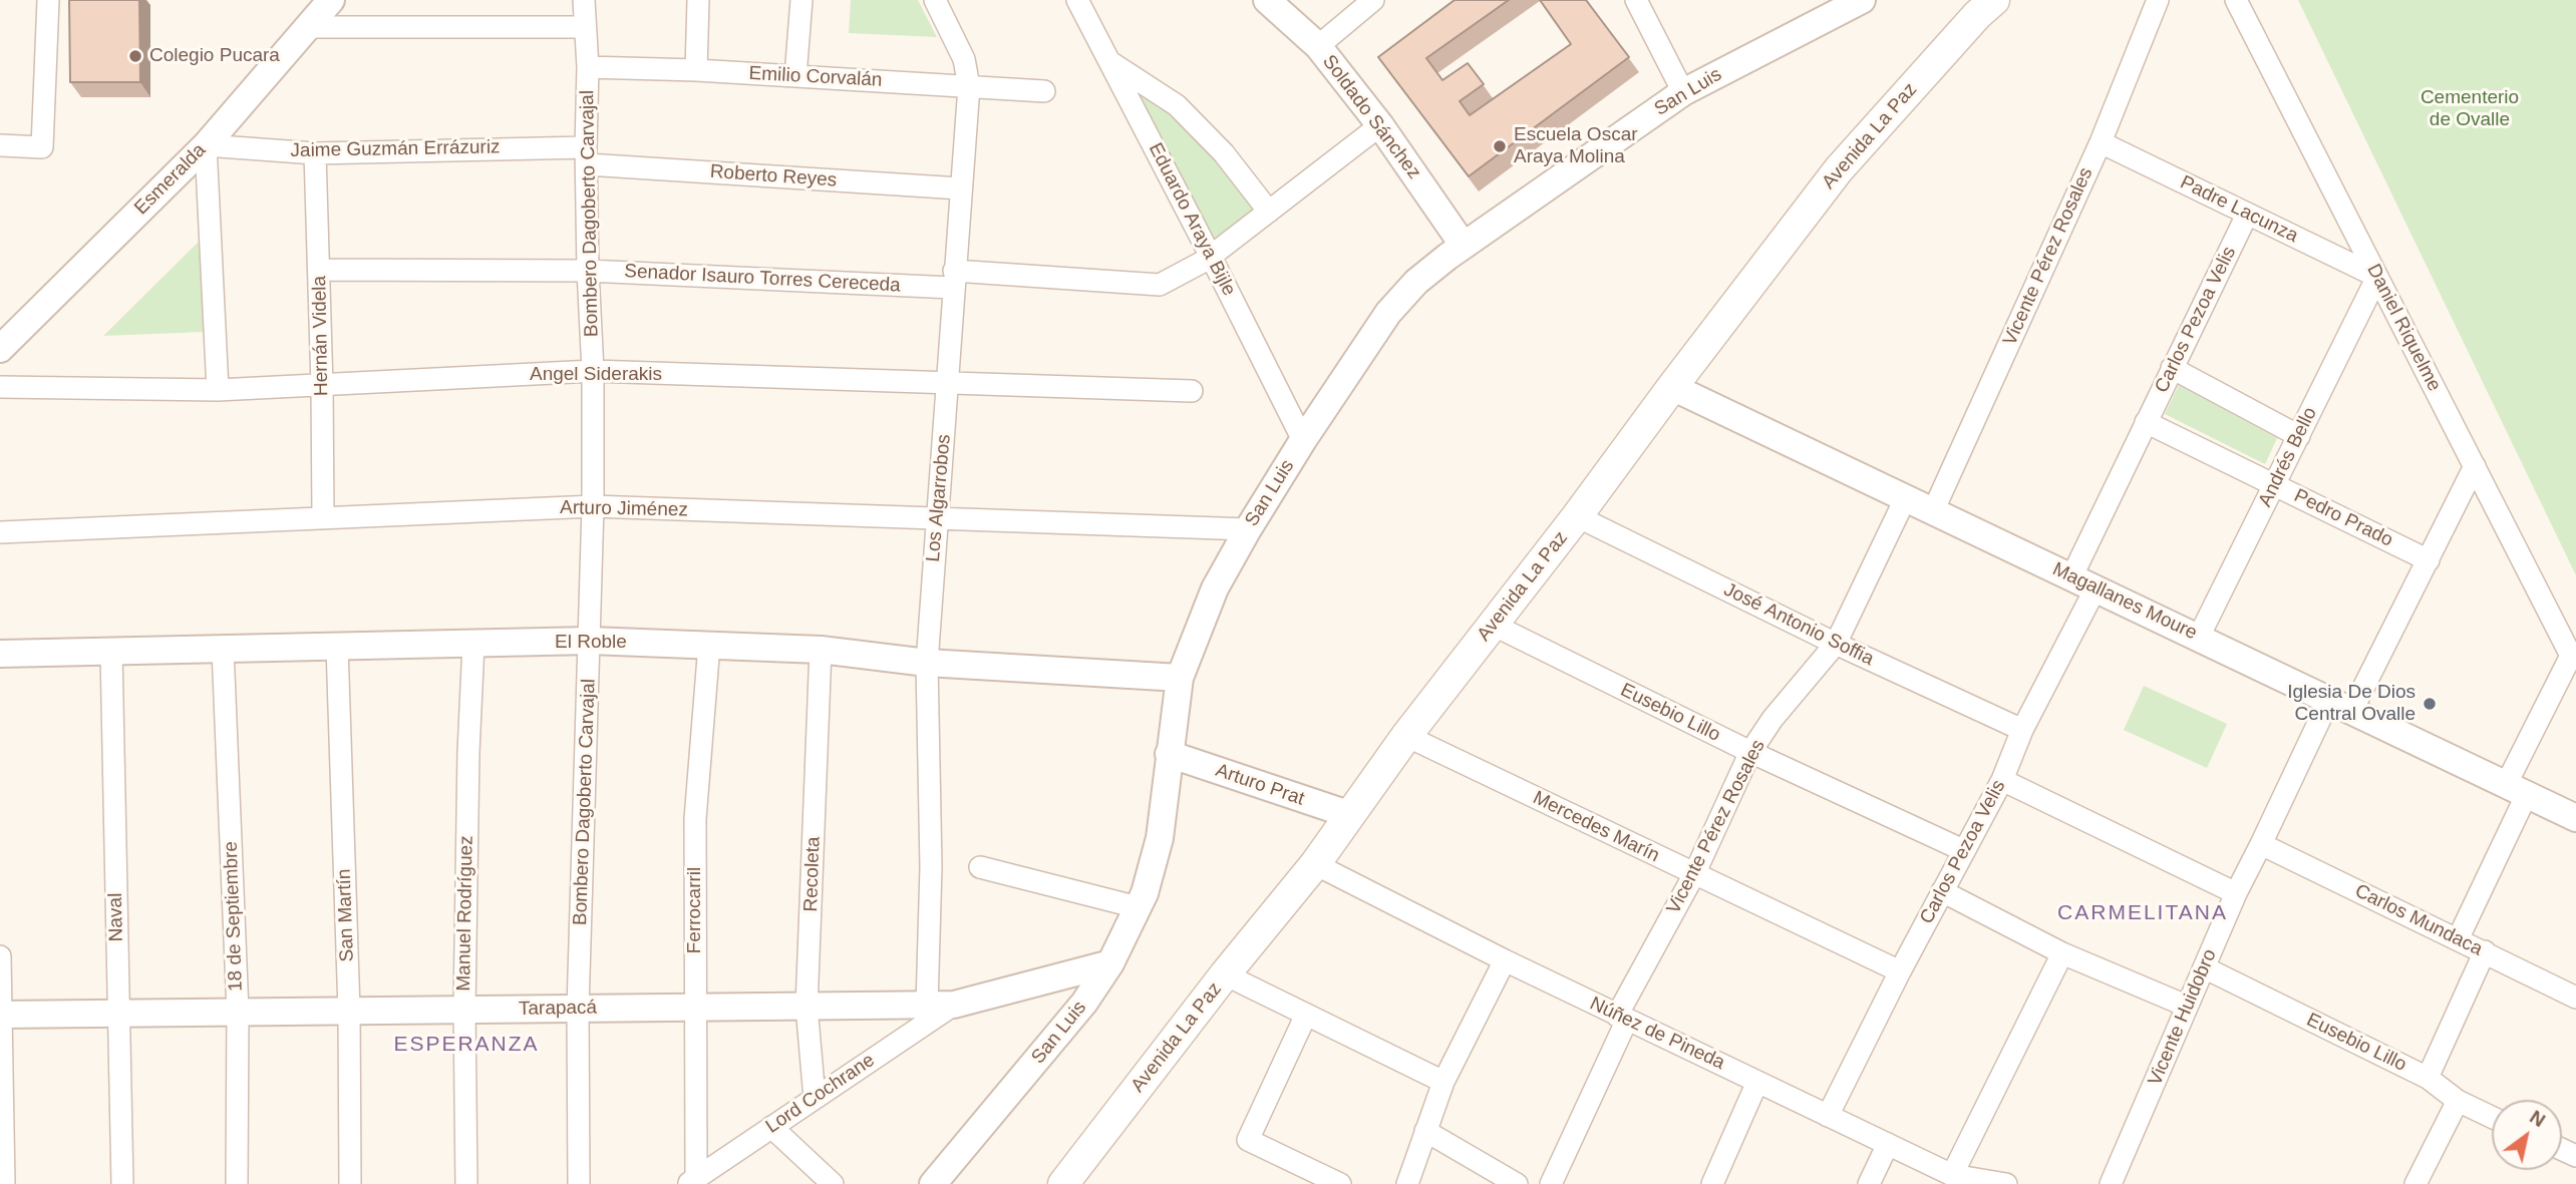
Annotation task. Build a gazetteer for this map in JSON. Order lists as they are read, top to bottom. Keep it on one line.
{"streets":{"main road":["Avenida La Paz"],"street":["Emilio Corvalán","San Luis","Soldado Sánchez","Jaime Guzmán Errázuriz","Roberto Reyes","Esmeralda","Padre Lacunza","Bombero Dagoberto Carvajal","Eduardo Araya Bijle","Vicente Pérez Rosales","Senador Isauro Torres Cereceda","Carlos Pezoa Velis","Daniel Riquelme","Hernán Videla","Angel Siderakis","Andrés Bello","Los Algarrobos","Arturo Jiménez","Pedro Prado","Magallanes Moure","José Antonio Soffia","El Roble","Eusebio Lillo","Arturo Prat","Mercedes Marín","Recoleta","Ferrocarril","Manuel Rodríguez","San Martín","18 de Septiembre","Naval","Carlos Mundaca","Tarapacá","Vicente Huidobro","Núñez de Pineda","Lord Cochrane"]},"crossings":[["Emilio Corvalán","Bombero Dagoberto Carvajal"],["Emilio Corvalán","Los Algarrobos"],["San Luis","Soldado Sánchez"],["San Luis","Eduardo Araya Bijle"],["San Luis","Arturo Jiménez"],["San Luis","El Roble"],["San Luis","Arturo Prat"],["San Luis","Tarapacá"],["Soldado Sánchez","Senador Isauro Torres Cereceda"],["Avenida La Paz","Magallanes Moure"],["Avenida La Paz","José Antonio Soffia"],["Avenida La Paz","Eusebio Lillo"],["Avenida La Paz","Arturo Prat"],["Avenida La Paz","Mercedes Marín"],["Avenida La Paz","Núñez de Pineda"],["Jaime Guzmán Errázuriz","Roberto Reyes"],["Jaime Guzmán Errázuriz","Esmeralda"],["Jaime Guzmán Errázuriz","Bombero Dagoberto Carvajal"],["Jaime Guzmán Errázuriz","Hernán Videla"],["Roberto Reyes","Bombero Dagoberto Carvajal"],["Roberto Reyes","Los Algarrobos"],["Padre Lacunza","Vicente Pérez Rosales"],["Padre Lacunza","Carlos Pezoa Velis"],["Padre Lacunza","Daniel Riquelme"],["Padre Lacunza","Andrés Bello"],["Bombero Dagoberto Carvajal","Senador Isauro Torres Cereceda"],["Bombero Dagoberto Carvajal","Angel Siderakis"],["Bombero Dagoberto Carvajal","Arturo Jiménez"],["Bombero Dagoberto Carvajal","El Roble"],["Bombero Dagoberto Carvajal","Tarapacá"],["Eduardo Araya Bijle","Senador Isauro Torres Cereceda"],["Vicente Pérez Rosales","Magallanes Moure"],["Vicente Pérez Rosales","José Antonio Soffia"],["Vicente Pérez Rosales","Eusebio Lillo"],["Vicente Pérez Rosales","Mercedes Marín"],["Vicente Pérez Rosales","Núñez de Pineda"],["Senador Isauro Torres Cereceda","Hernán Videla"],["Senador Isauro Torres Cereceda","Los Algarrobos"],["Carlos Pezoa Velis","Pedro Prado"],["Carlos Pezoa Velis","Magallanes Moure"],["Carlos Pezoa Velis","José Antonio Soffia"],["Carlos Pezoa Velis","Eusebio Lillo"],["Carlos Pezoa Velis","Mercedes Marín"],["Carlos Pezoa Velis","Núñez de Pineda"],["Daniel Riquelme","Andrés Bello"],["Daniel Riquelme","Magallanes Moure"],["Daniel Riquelme","Vicente Huidobro"],["Hernán Videla","Angel Siderakis"],["Hernán Videla","Arturo Jiménez"],["Angel Siderakis","Los Algarrobos"],["Andrés Bello","Pedro Prado"],["Andrés Bello","Magallanes Moure"],["Los Algarrobos","Arturo Jiménez"],["Los Algarrobos","El Roble"],["Los Algarrobos","Tarapacá"],["Pedro Prado","Vicente Huidobro"],["Magallanes Moure","Vicente Huidobro"],["El Roble","Recoleta"],["El Roble","Ferrocarril"],["El Roble","Manuel Rodríguez"],["El Roble","San Martín"],["El Roble","18 de Septiembre"],["El Roble","Naval"],["Eusebio Lillo","Vicente Huidobro"],["Recoleta","Tarapacá"],["Recoleta","Lord Cochrane"],["Ferrocarril","Tarapacá"],["Ferrocarril","Lord Cochrane"],["Manuel Rodríguez","Tarapacá"],["San Martín","Tarapacá"],["18 de Septiembre","Tarapacá"],["Naval","Tarapacá"],["Carlos Mundaca","Vicente Huidobro"],["Tarapacá","Lord Cochrane"]],"districts":["CARMELITANA","ESPERANZA"],"parks":["Cementerio de Ovalle"],"places":["Colegio Pucara","Escuela Oscar Araya Molina","Iglesia De Dios Central Ovalle"],"north":"top right"}
